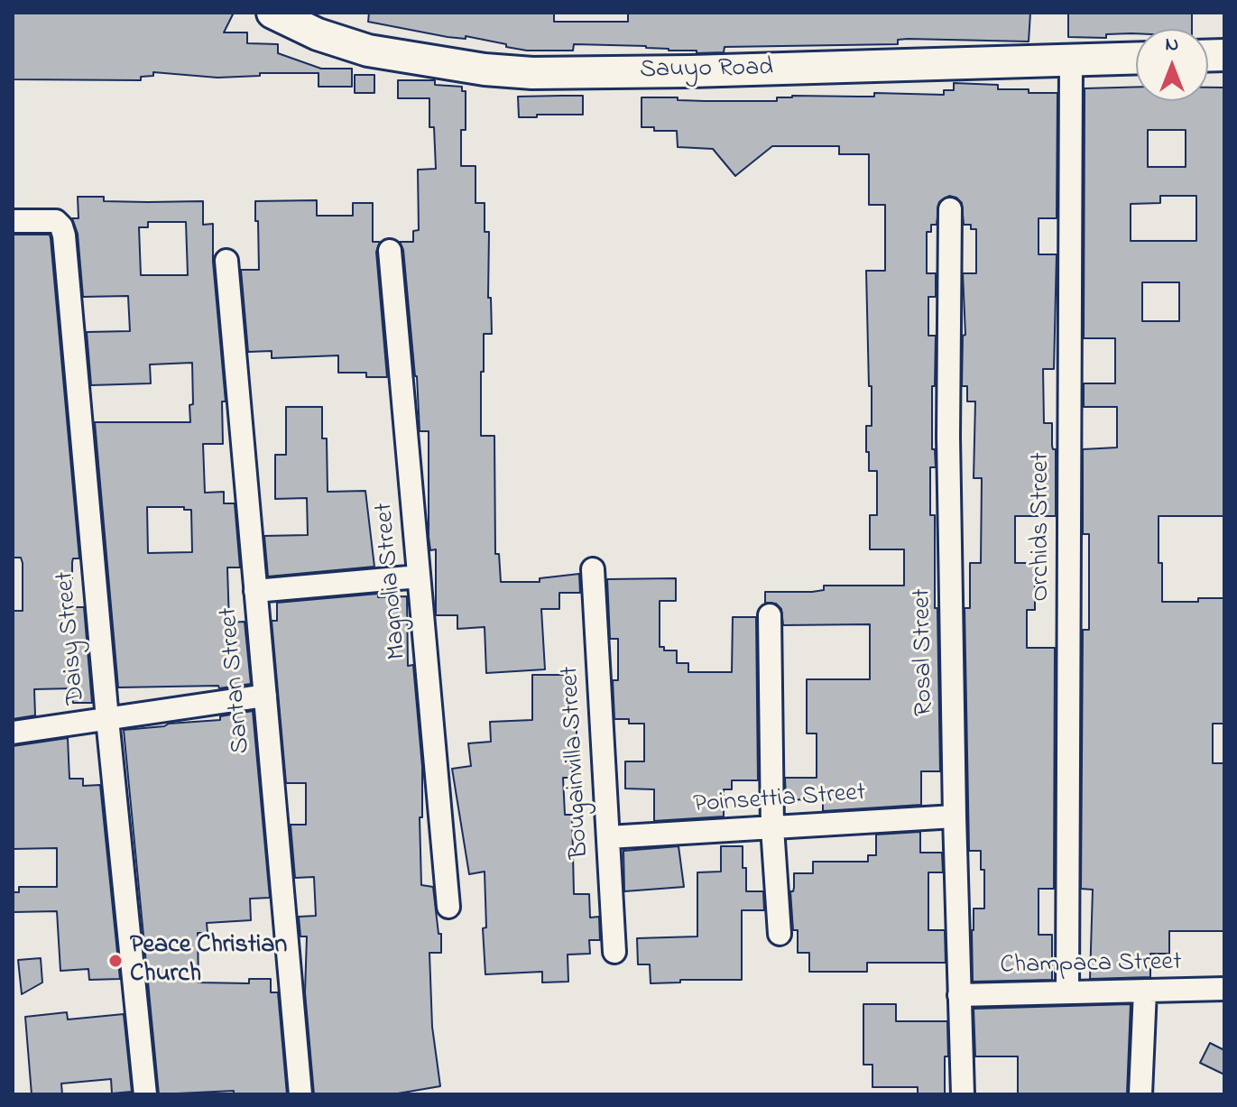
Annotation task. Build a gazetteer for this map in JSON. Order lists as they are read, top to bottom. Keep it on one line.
{"streets":{"main road":["Sauyo Road"],"street":["Orchids Street","Magnolia Street","Daisy Street","Rosal Street","Santan Street","Bougainvilla Street","Poinsettia Street","Champaca Street"]},"crossings":[["Sauyo Road","Orchids Street"],["Orchids Street","Champaca Street"],["Rosal Street","Poinsettia Street"],["Rosal Street","Champaca Street"],["Bougainvilla Street","Poinsettia Street"]],"places":["Peace Christian Church"],"north":"top"}
